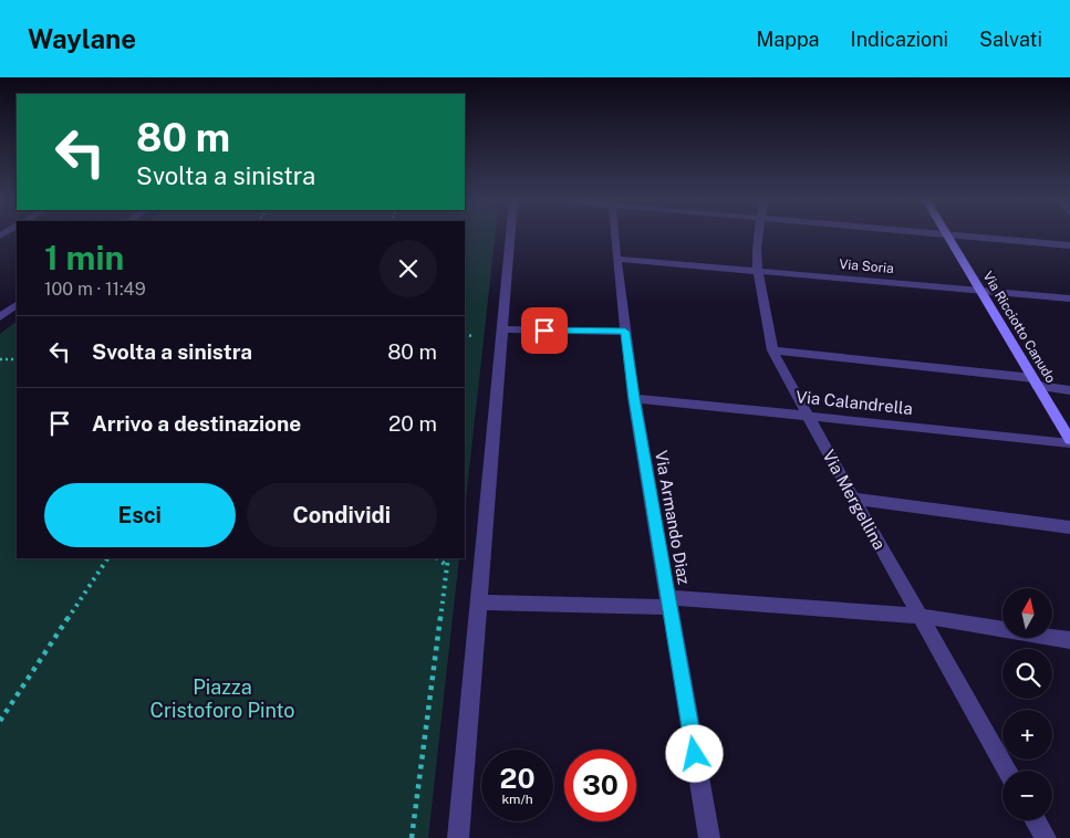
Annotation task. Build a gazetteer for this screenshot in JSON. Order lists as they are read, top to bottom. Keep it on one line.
{"streets":{"main road":["Via Ricciotto Canudo"],"street":["Via Soria","Via Calandrella","Via Mergellina","Via Armando Diaz"]},"crossings":[["Via Soria","Via Ricciotto Canudo"],["Via Soria","Via Mergellina"],["Via Soria","Via Armando Diaz"],["Via Ricciotto Canudo","Via Calandrella"],["Via Calandrella","Via Mergellina"],["Via Calandrella","Via Armando Diaz"]],"parks":["Piazza Cristoforo Pinto"],"north":"top","page":{"header":"Waylane","nav":["Mappa","Indicazioni","Salvati"],"turn":["80 m","Svolta a sinistra"],"heading":["1 min","100 m · 11:49"],"list":[{"name":"Svolta a sinistra","value":"80 m"},{"name":"Arrivo a destinazione","value":"20 m"}],"buttons":["Esci","Condividi"],"map_buttons":["+","−"],"speed":"20 km/h","limit":"30"}}
